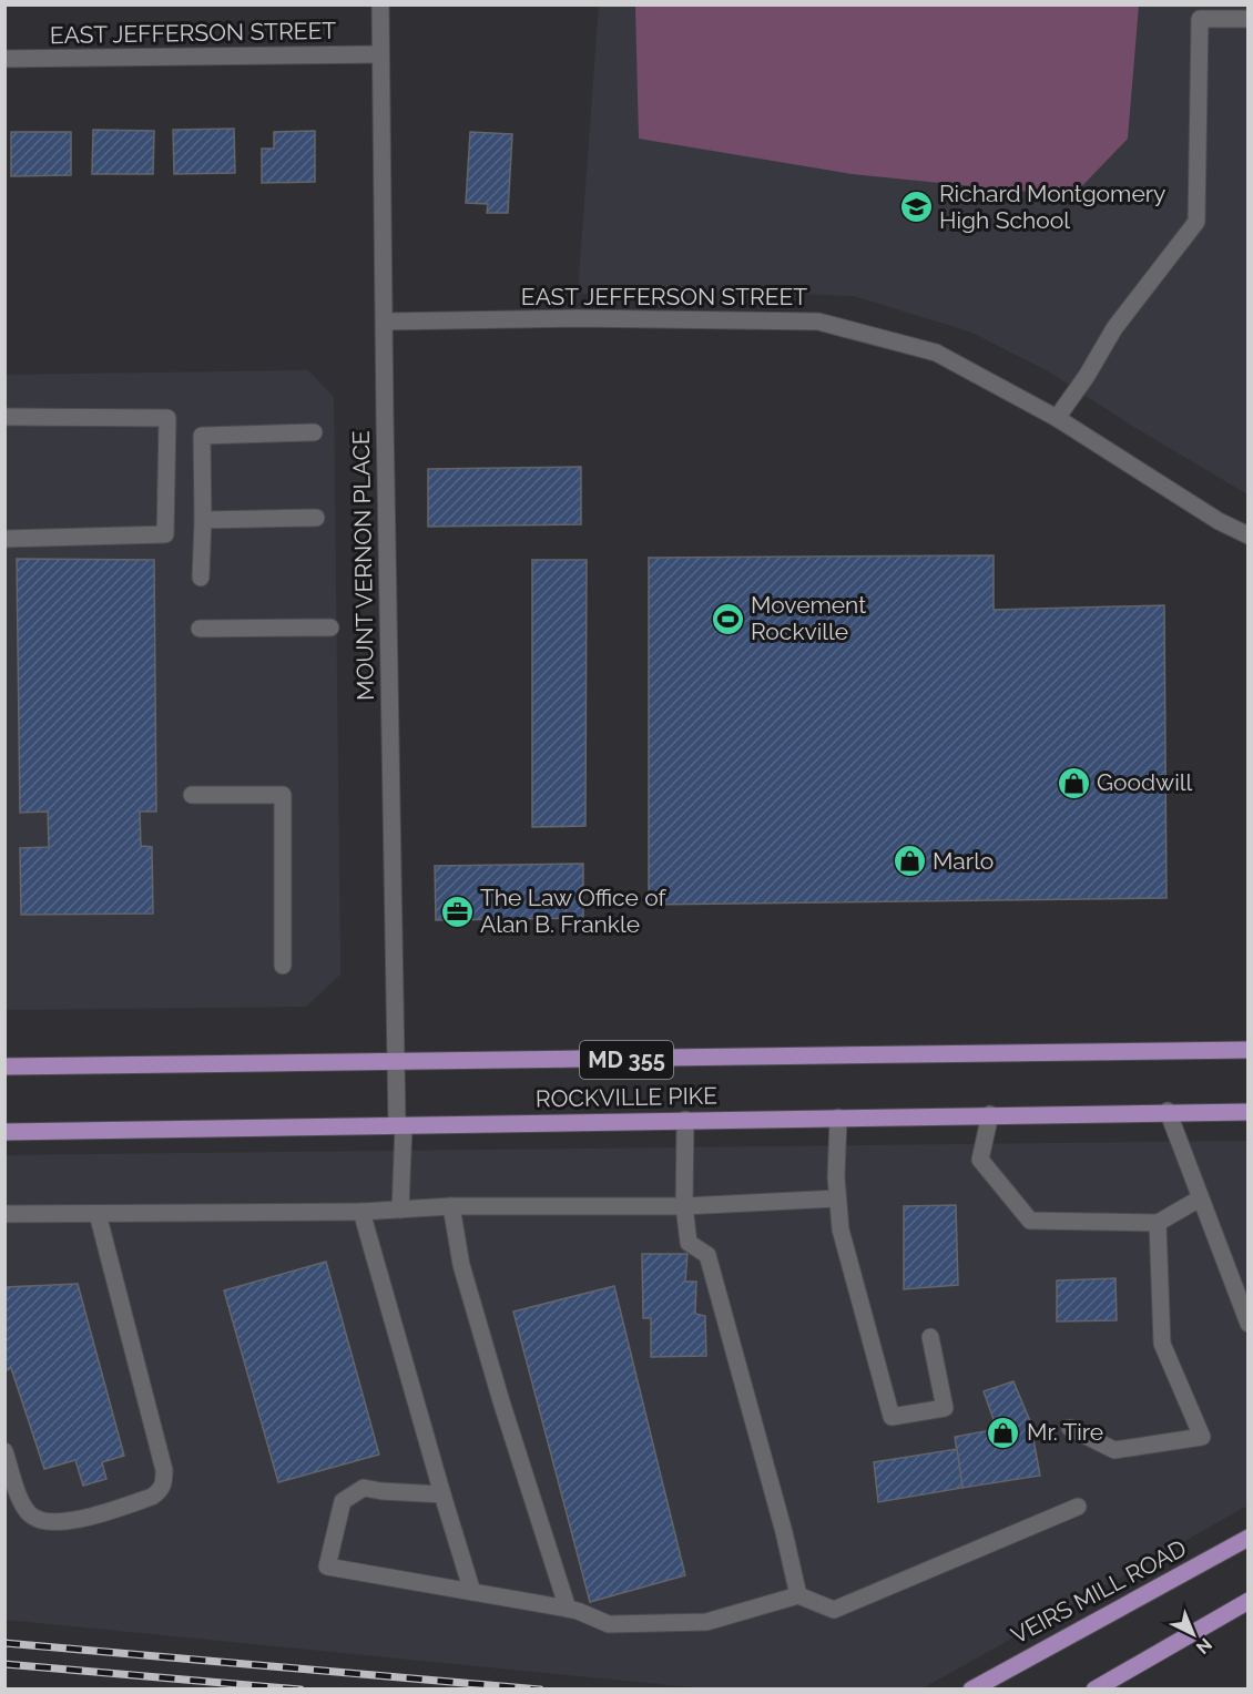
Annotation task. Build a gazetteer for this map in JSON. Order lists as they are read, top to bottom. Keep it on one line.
{"streets":{"main road":["MD 355","ROCKVILLE PIKE","VEIRS MILL ROAD"],"street":["EAST JEFFERSON STREET","MOUNT VERNON PLACE"]},"crossings":[["EAST JEFFERSON STREET","MOUNT VERNON PLACE"],["MOUNT VERNON PLACE","ROCKVILLE PIKE"]],"places":{"school or university":["Richard Montgomery High School"],"sports":["Movement Rockville"],"shop":["Goodwill","Marlo","Mr. Tire"],"office":["The Law Office of Alan B. Frankle"]},"north":"bottom right"}
